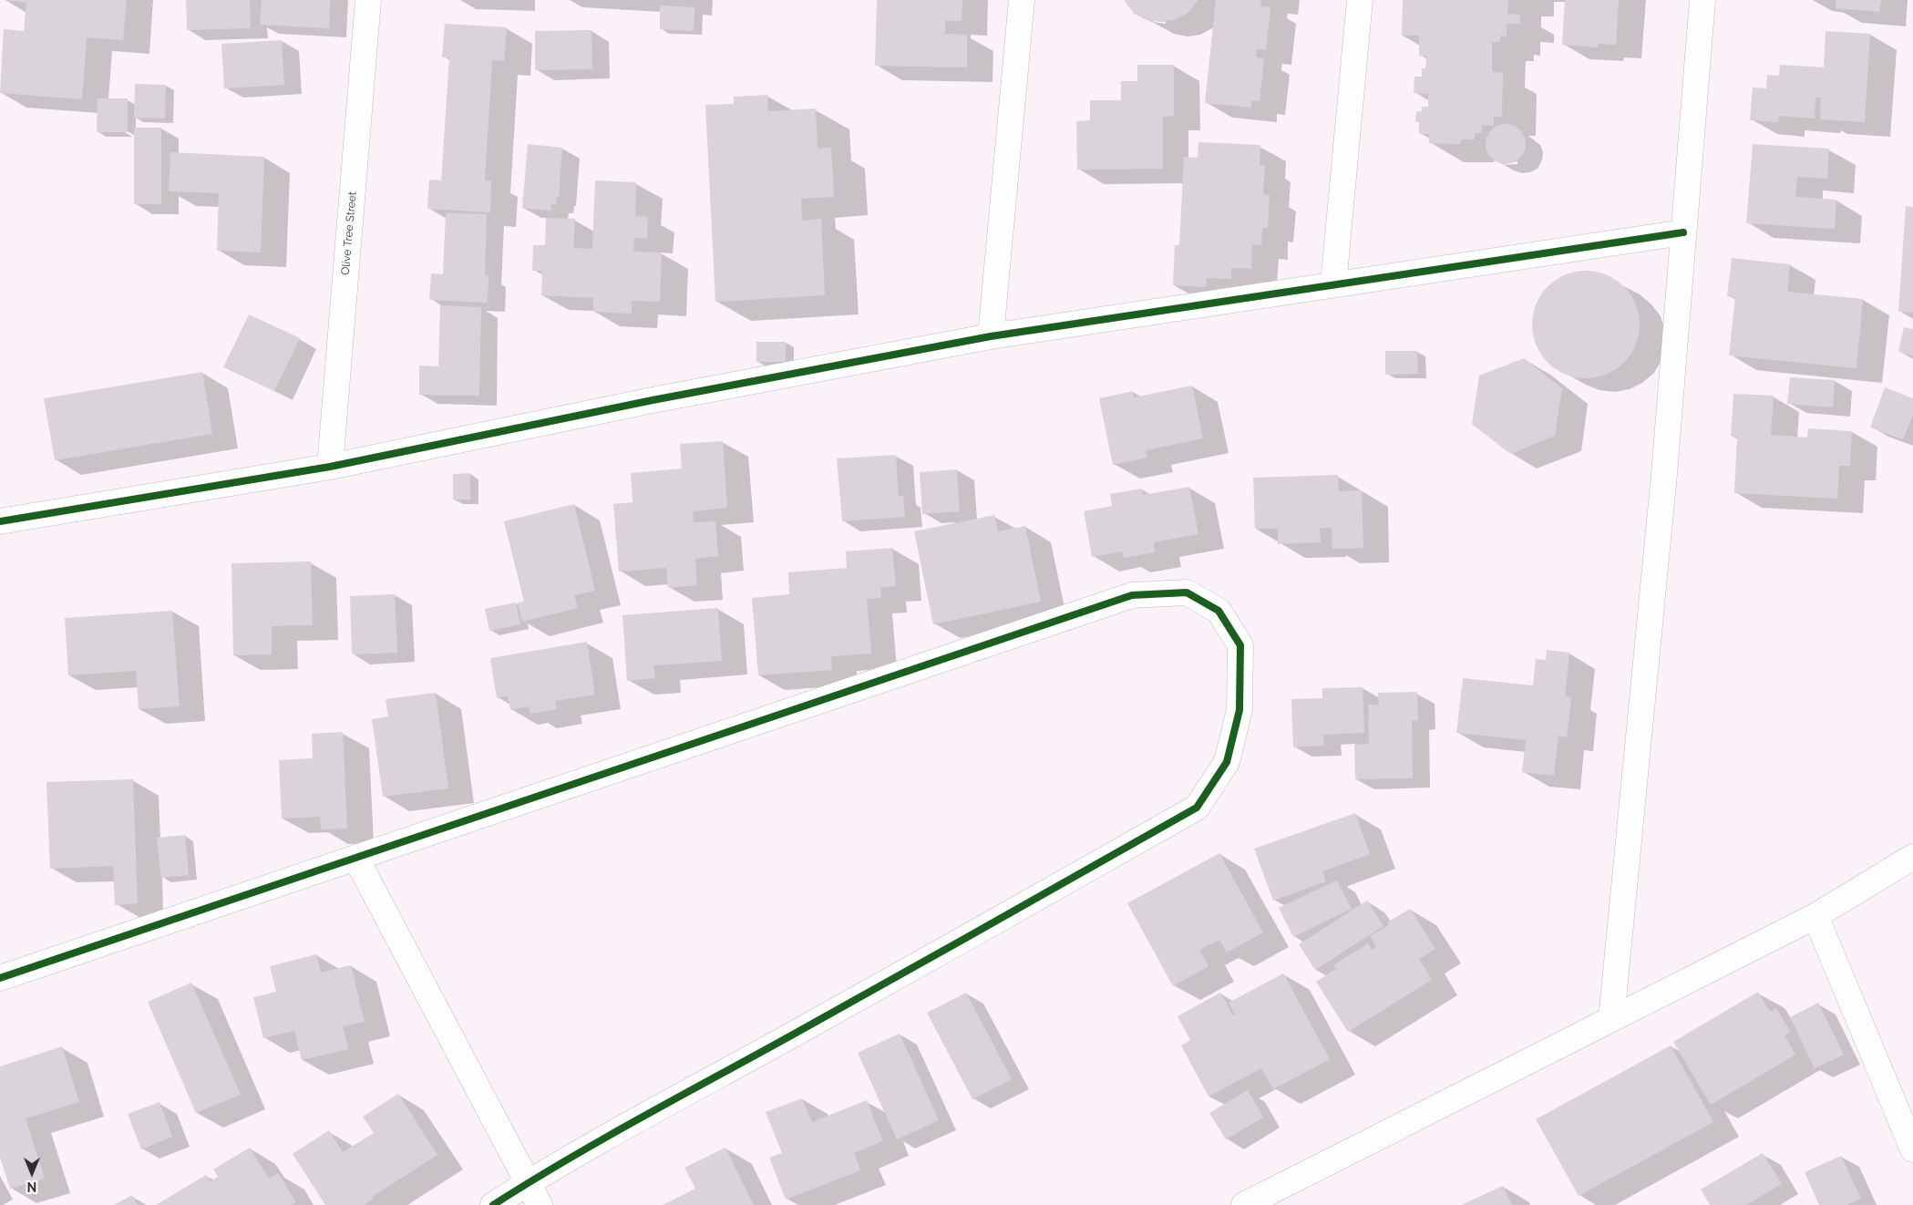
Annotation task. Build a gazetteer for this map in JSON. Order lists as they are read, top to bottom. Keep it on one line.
{"streets":{"street":["Olive Tree Street"]},"north":"bottom"}
